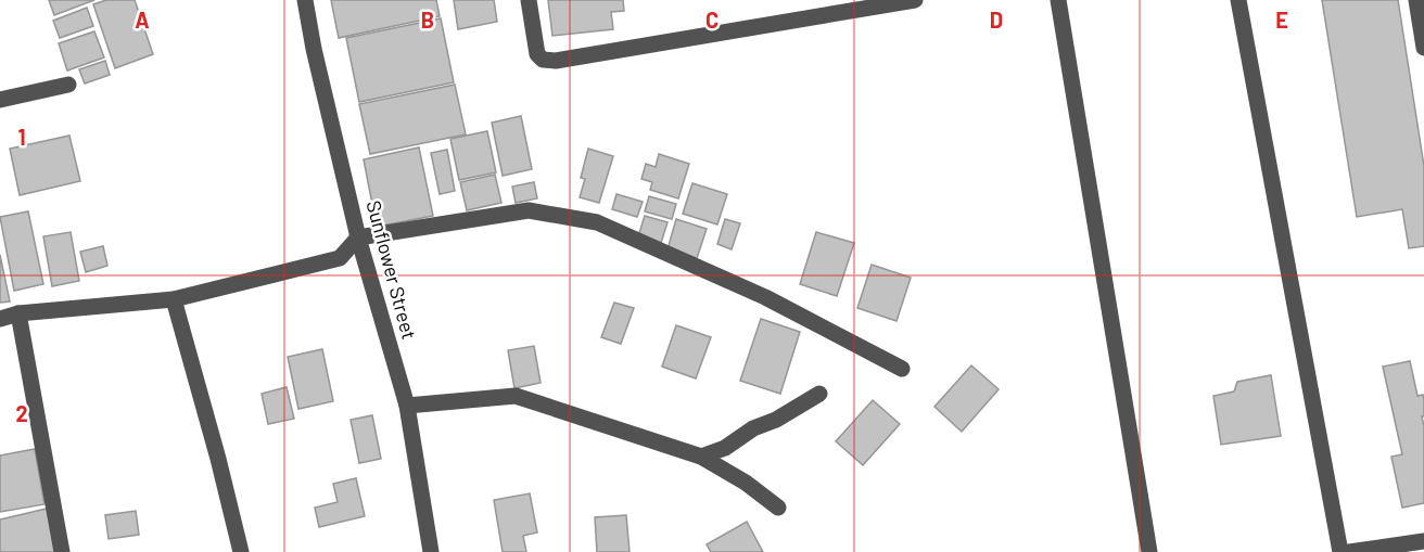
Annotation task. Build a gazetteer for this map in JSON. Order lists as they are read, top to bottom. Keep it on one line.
{"streets":{"street":["Sunflower Street"]},"grid":{"columns":["A","B","C","D","E"],"rows":["1","2"]}}
